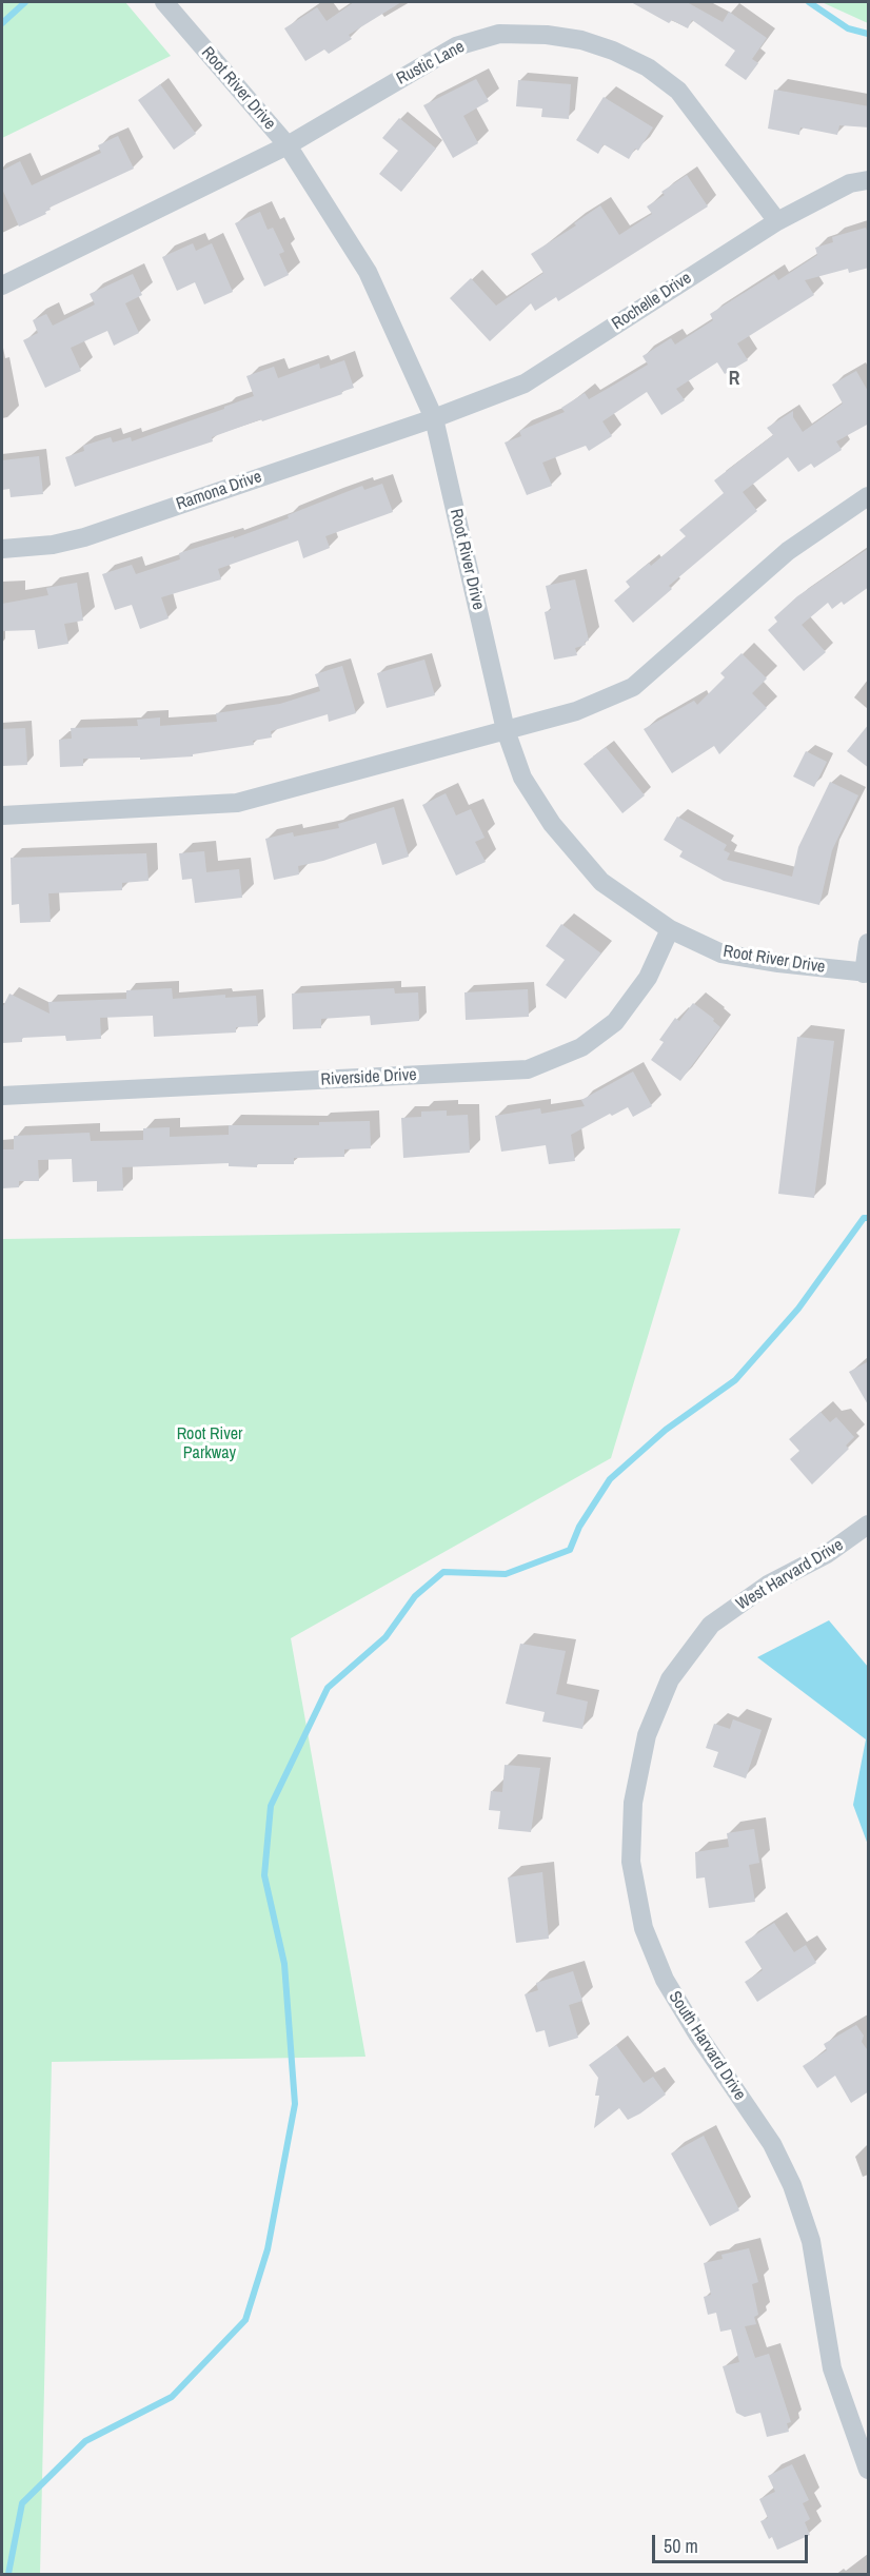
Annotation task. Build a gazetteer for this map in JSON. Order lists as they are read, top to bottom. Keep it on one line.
{"streets":{"street":["Rustic Lane","Root River Drive","Rochelle Drive","Ramona Drive","Riverside Drive","West Harvard Drive","South Harvard Drive"]},"crossings":[["Rustic Lane","Root River Drive"],["Rustic Lane","Rochelle Drive"],["Root River Drive","Rochelle Drive"],["Root River Drive","Ramona Drive"],["Root River Drive","Riverside Drive"],["Rochelle Drive","Ramona Drive"],["West Harvard Drive","South Harvard Drive"]],"districts":["R"],"parks":["Root River Parkway"],"scale_bar":"50 m"}
